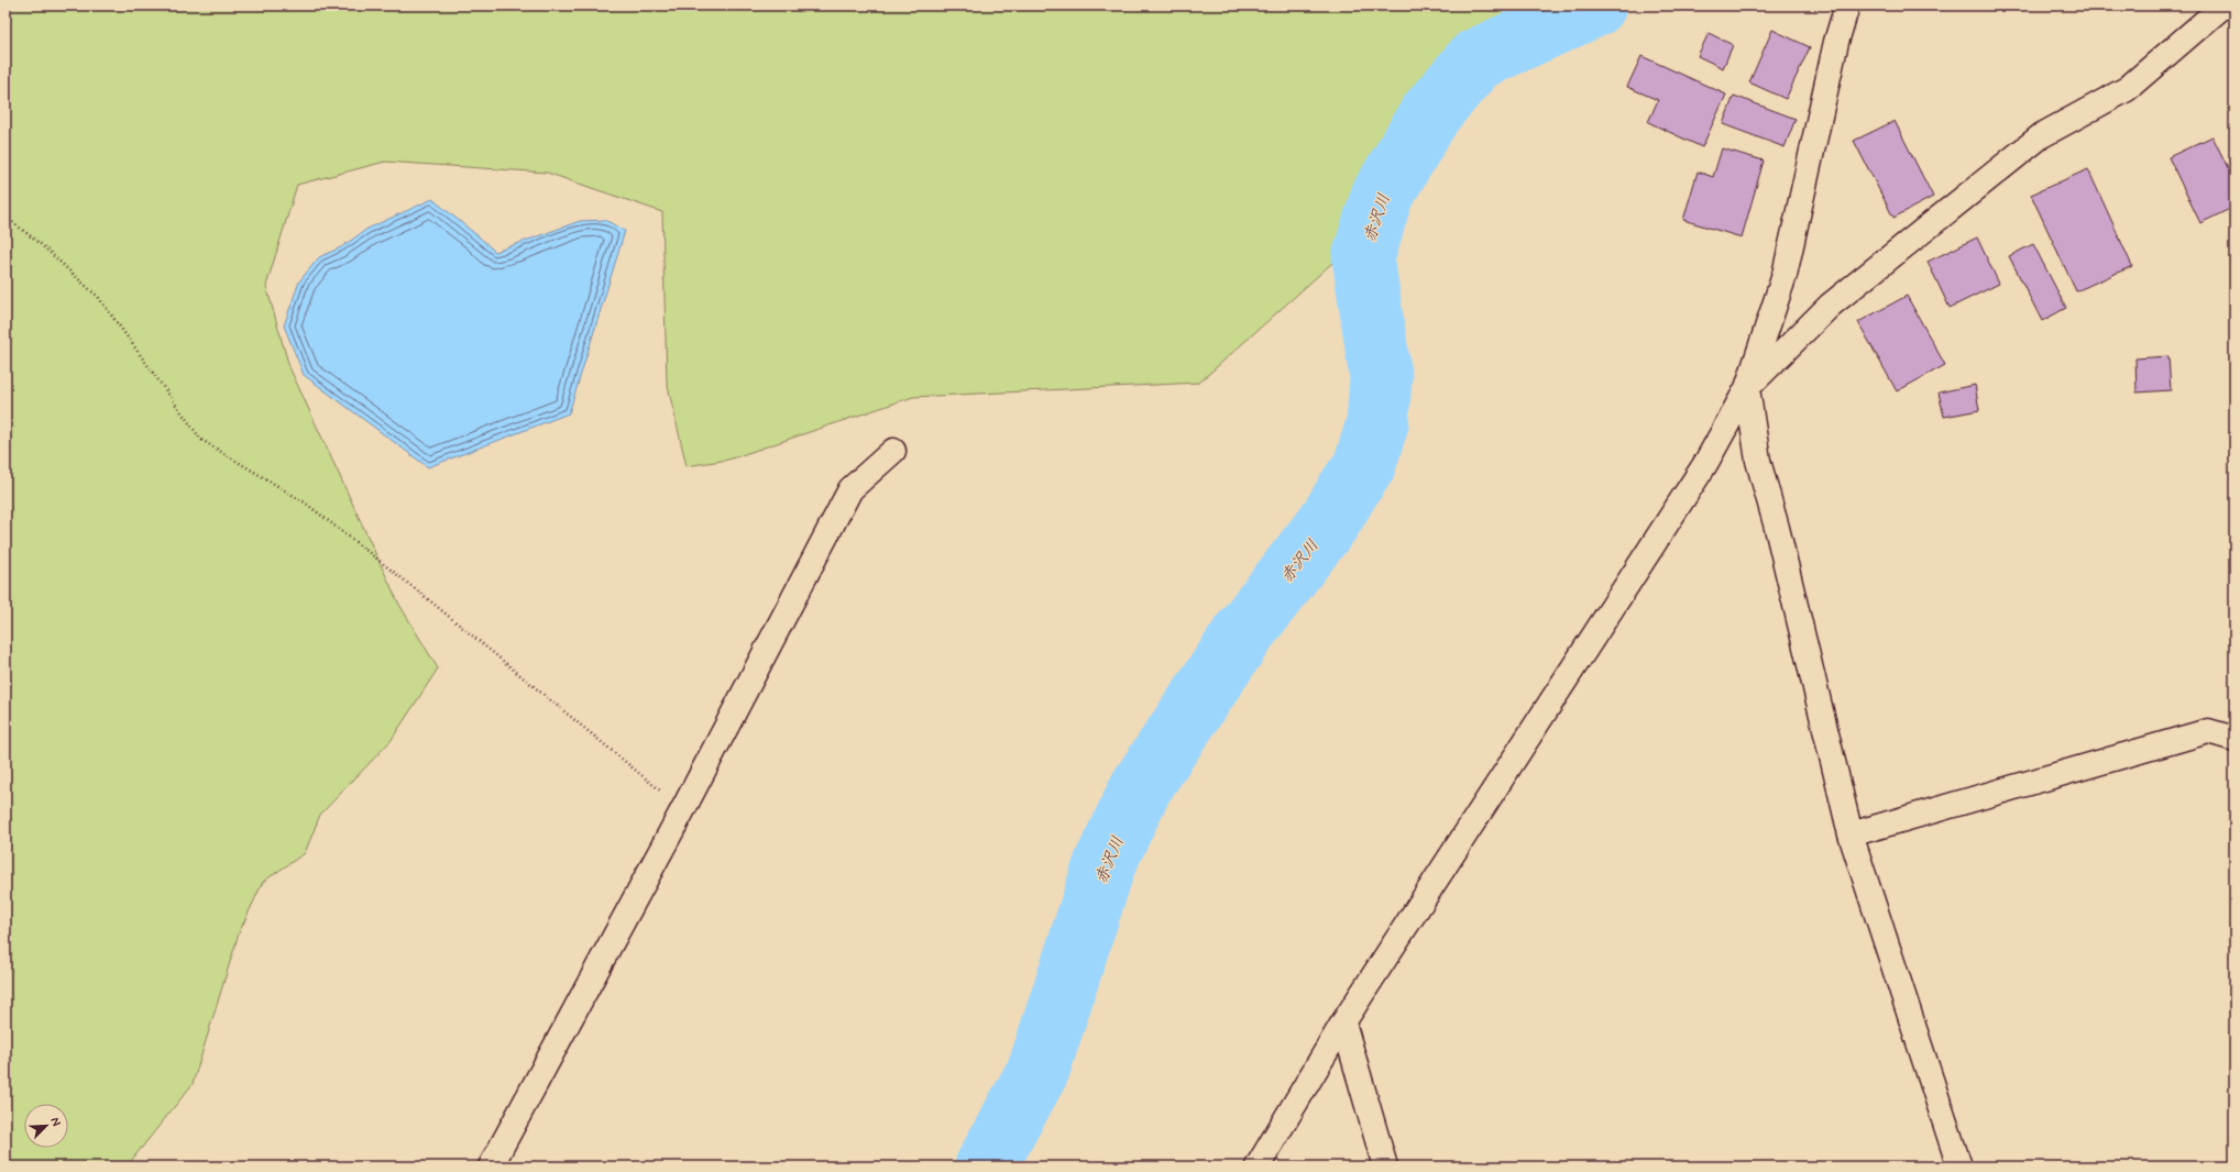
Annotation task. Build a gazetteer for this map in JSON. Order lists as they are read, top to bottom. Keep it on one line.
{"water":["赤沢川"],"north":"top right"}
